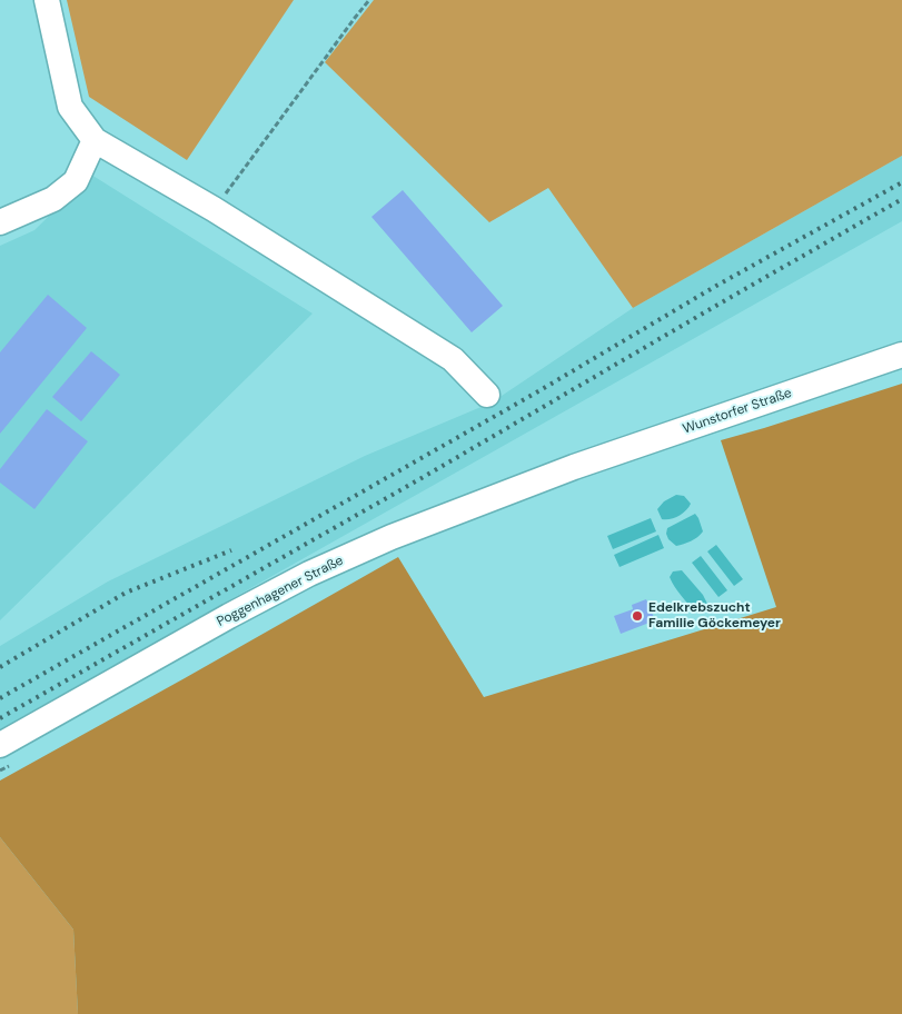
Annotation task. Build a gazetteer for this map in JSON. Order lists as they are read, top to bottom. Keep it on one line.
{"streets":{"street":["Wunstorfer Straße","Poggenhagener Straße"]},"crossings":[["Wunstorfer Straße","Poggenhagener Straße"]],"places":["Edelkrebszucht Familie Göckemeyer"]}
